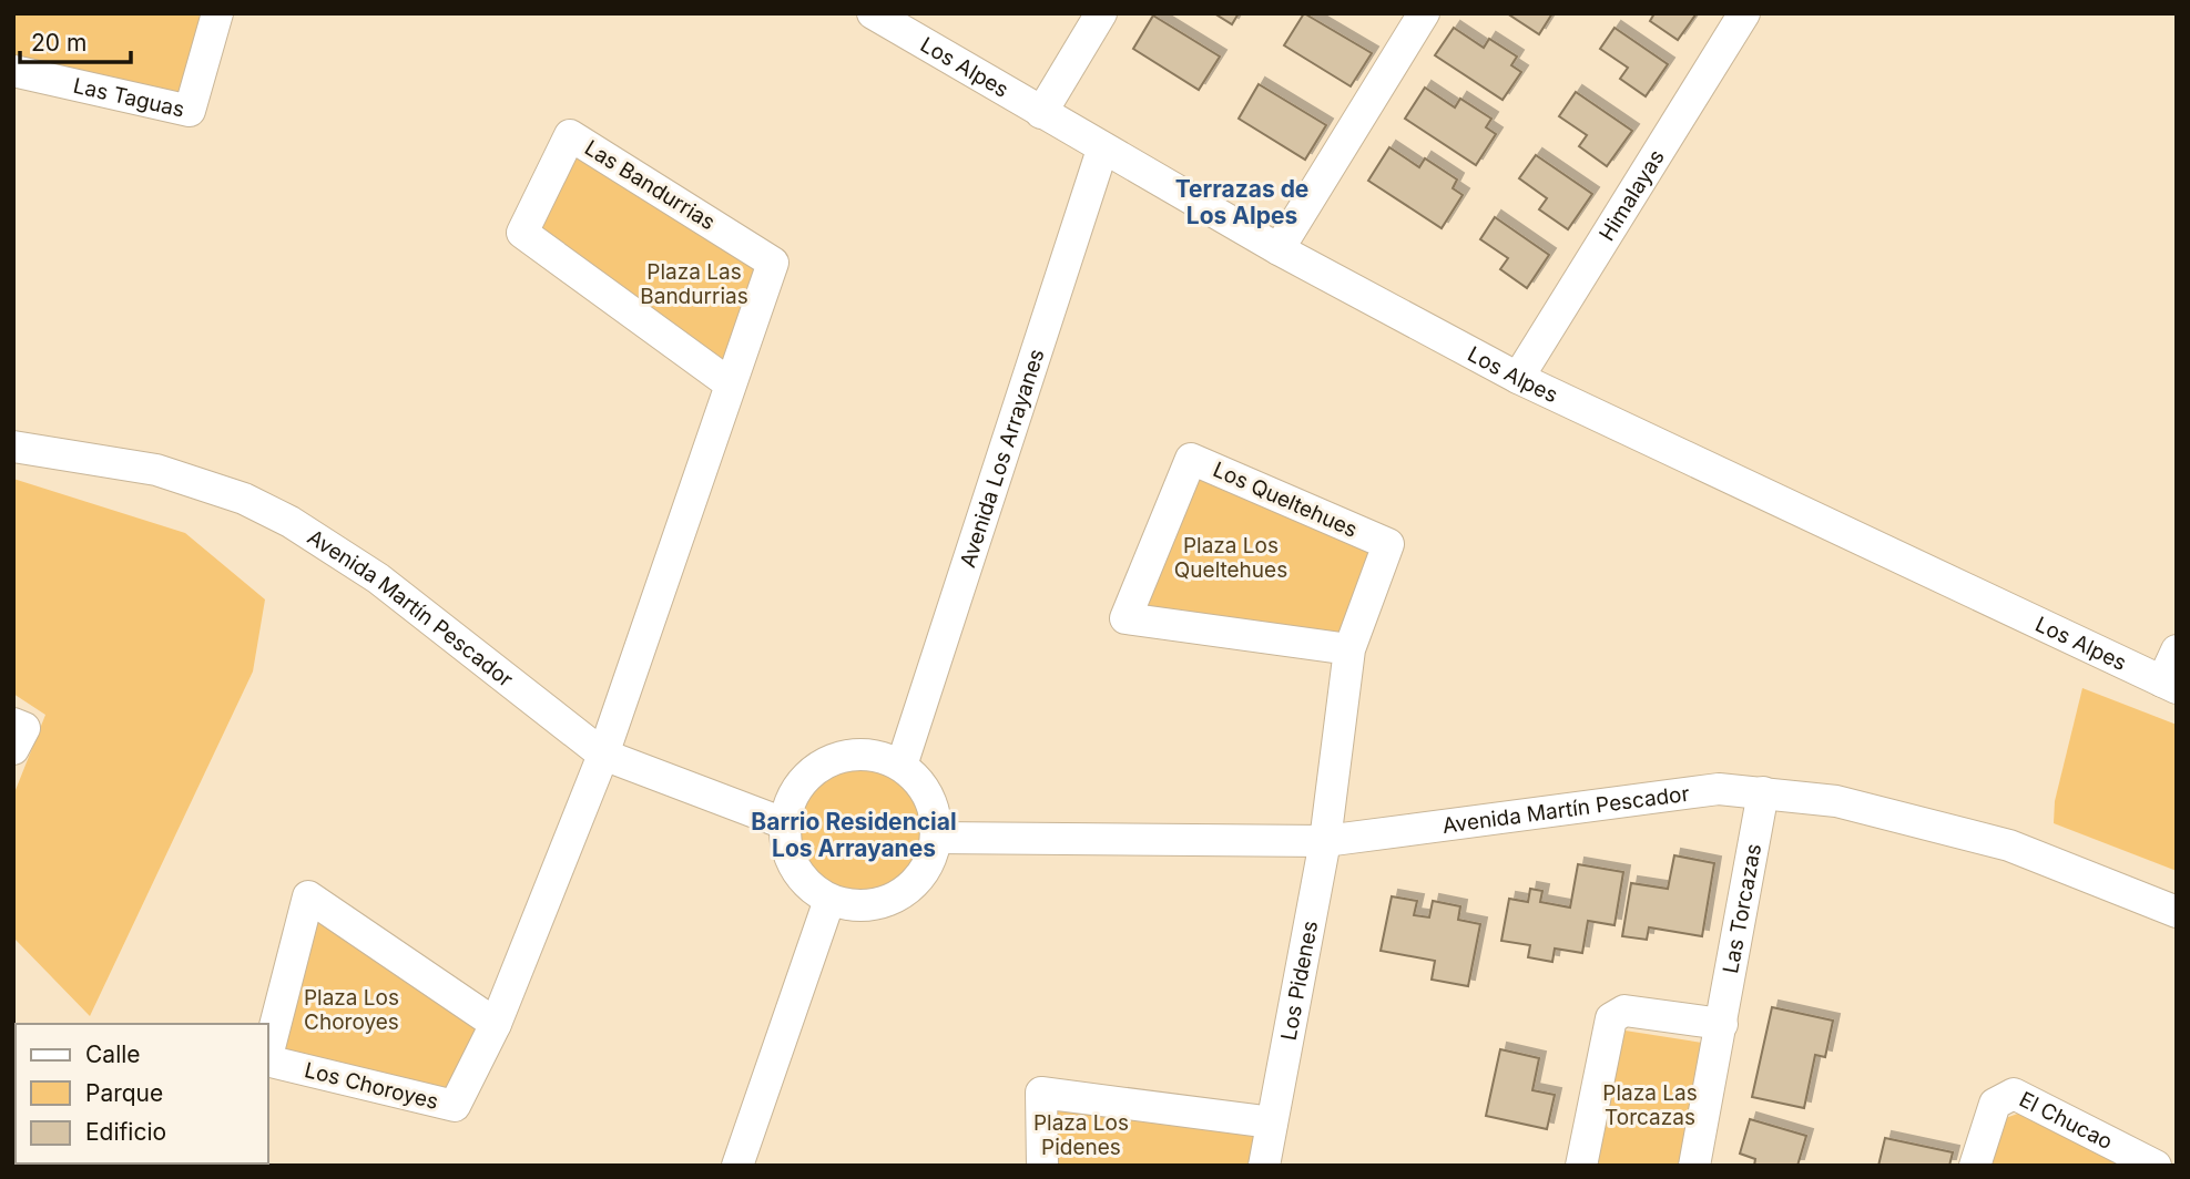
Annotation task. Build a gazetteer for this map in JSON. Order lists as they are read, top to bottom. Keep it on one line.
{"streets":{"street":["Los Alpes","Las Taguas","Las Bandurrias","Himalayas","Avenida Los Arrayanes","Los Queltehues","Avenida Martín Pescador","Las Torcazas","Los Pidenes","Los Choroyes","El Chucao"]},"crossings":[["Los Alpes","Himalayas"],["Los Alpes","Avenida Los Arrayanes"],["Las Bandurrias","Avenida Martín Pescador"],["Las Bandurrias","Los Choroyes"],["Avenida Los Arrayanes","Avenida Martín Pescador"],["Los Queltehues","Avenida Martín Pescador"],["Los Queltehues","Los Pidenes"],["Avenida Martín Pescador","Las Torcazas"],["Avenida Martín Pescador","Los Pidenes"],["Avenida Martín Pescador","Los Choroyes"]],"districts":["Terrazas de Los Alpes","Barrio Residencial Los Arrayanes"],"parks":["Plaza Las Bandurrias","Plaza Los Queltehues","Plaza Los Choroyes","Plaza Las Torcazas","Plaza Los Pidenes"],"legend":["Calle","Parque","Edificio"],"scale_bar":"20 m"}
